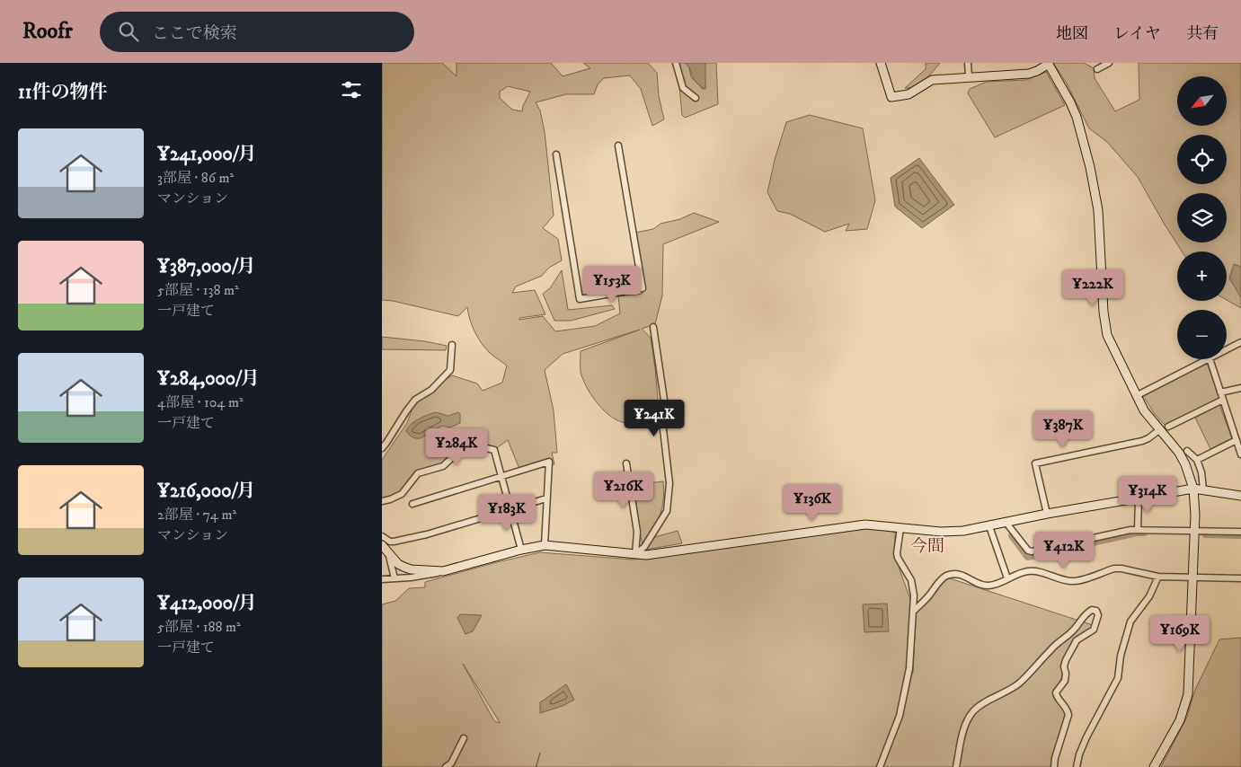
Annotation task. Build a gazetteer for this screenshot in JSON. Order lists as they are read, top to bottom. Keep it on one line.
{"districts":["今間"],"north":"bottom left","page":{"header":"Roofr","search":"ここで検索","nav":["地図","レイヤ","共有"],"heading":"11件の物件","map_buttons":["+","−"],"list":[{"name":"¥241,000/月","note":"3部屋 · 86 m² · マンション"},{"name":"¥387,000/月","note":"5部屋 · 138 m² · 一戸建て"},{"name":"¥284,000/月","note":"4部屋 · 104 m² · 一戸建て"},{"name":"¥216,000/月","note":"2部屋 · 74 m² · マンション"},{"name":"¥412,000/月","note":"5部屋 · 188 m² · 一戸建て"}],"price":["¥153K","¥222K","¥241K","¥387K","¥284K","¥216K","¥314K","¥136K","¥183K","¥412K","¥169K"]}}
